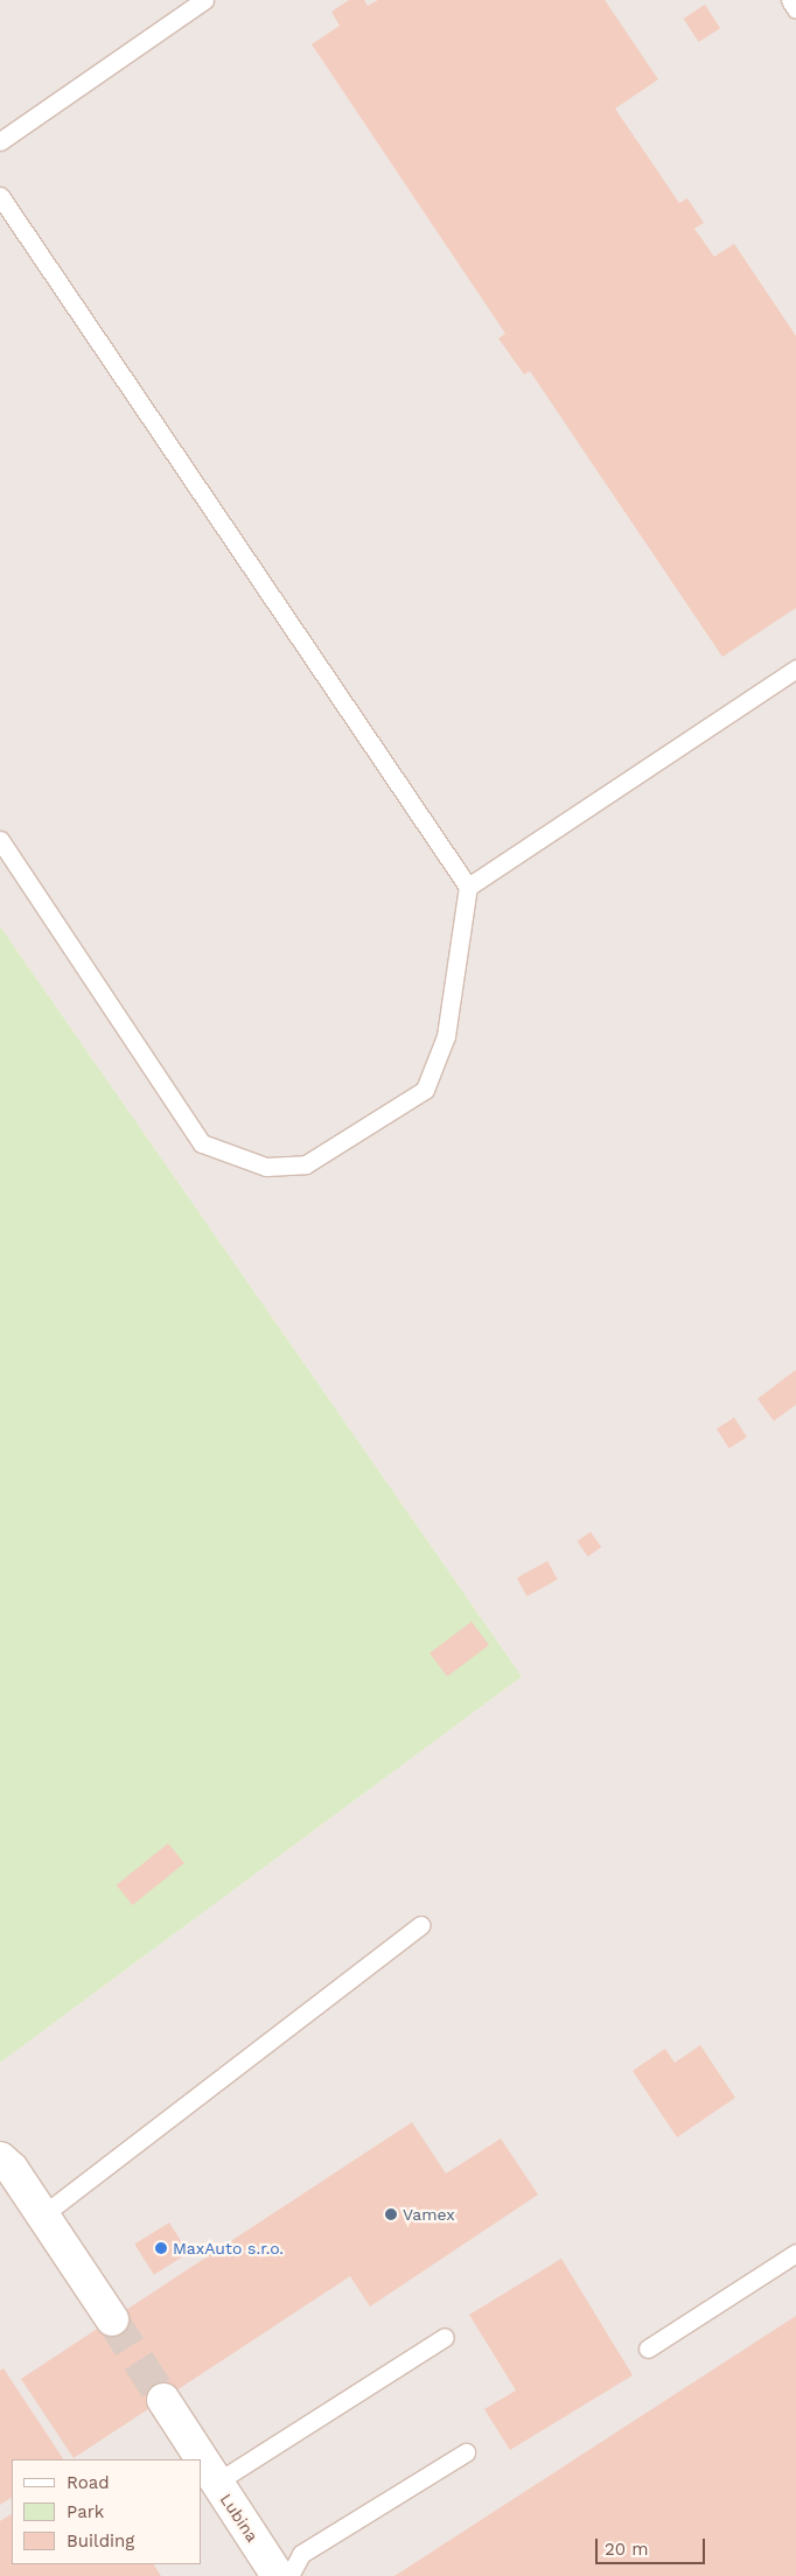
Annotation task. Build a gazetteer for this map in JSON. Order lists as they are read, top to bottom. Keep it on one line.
{"streets":{"street":["Lubina"]},"places":["Vamex","MaxAuto s.r.o."],"legend":["Road","Park","Building"],"scale_bar":"20 m"}
